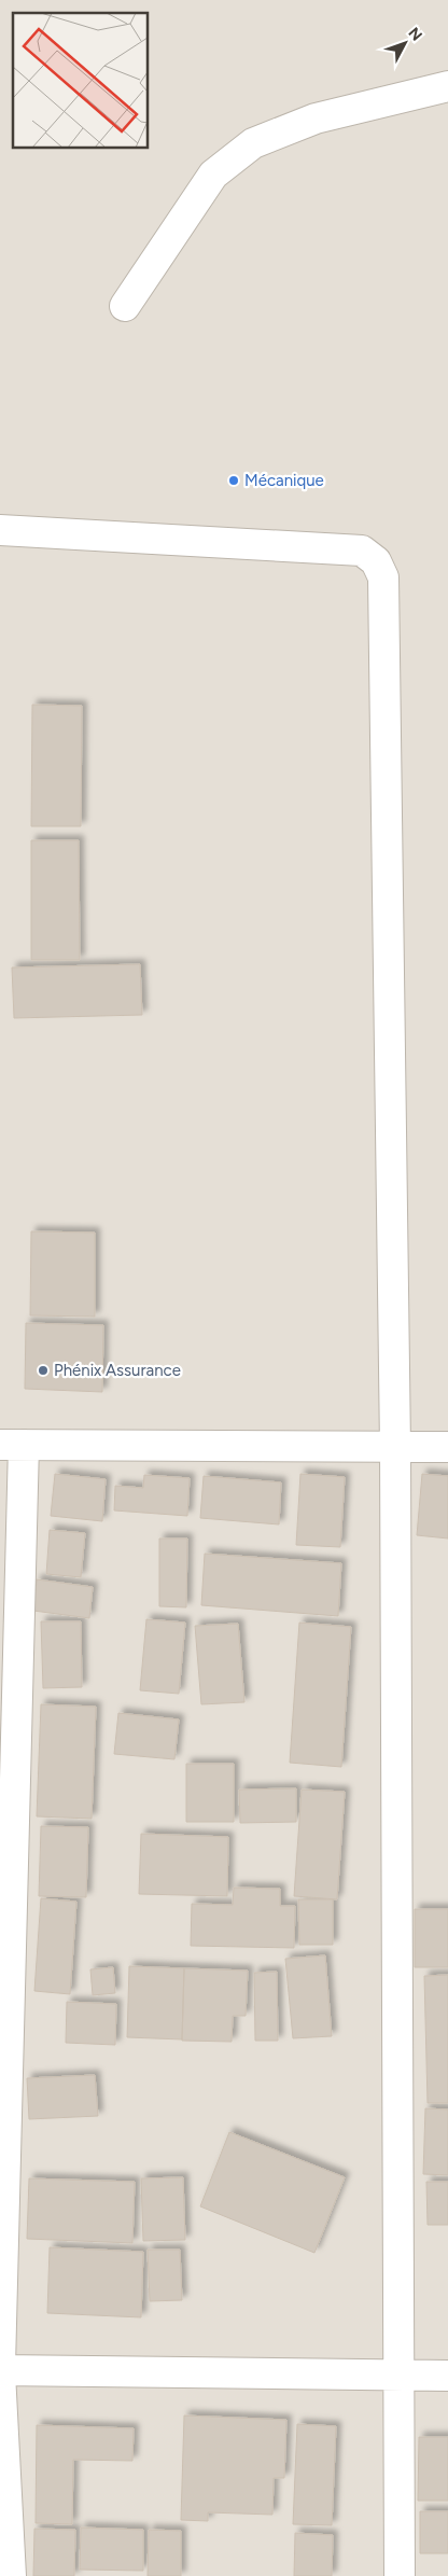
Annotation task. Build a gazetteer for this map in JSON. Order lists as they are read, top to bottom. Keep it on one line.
{"places":["Mécanique","Phénix Assurance"],"north":"top right"}
